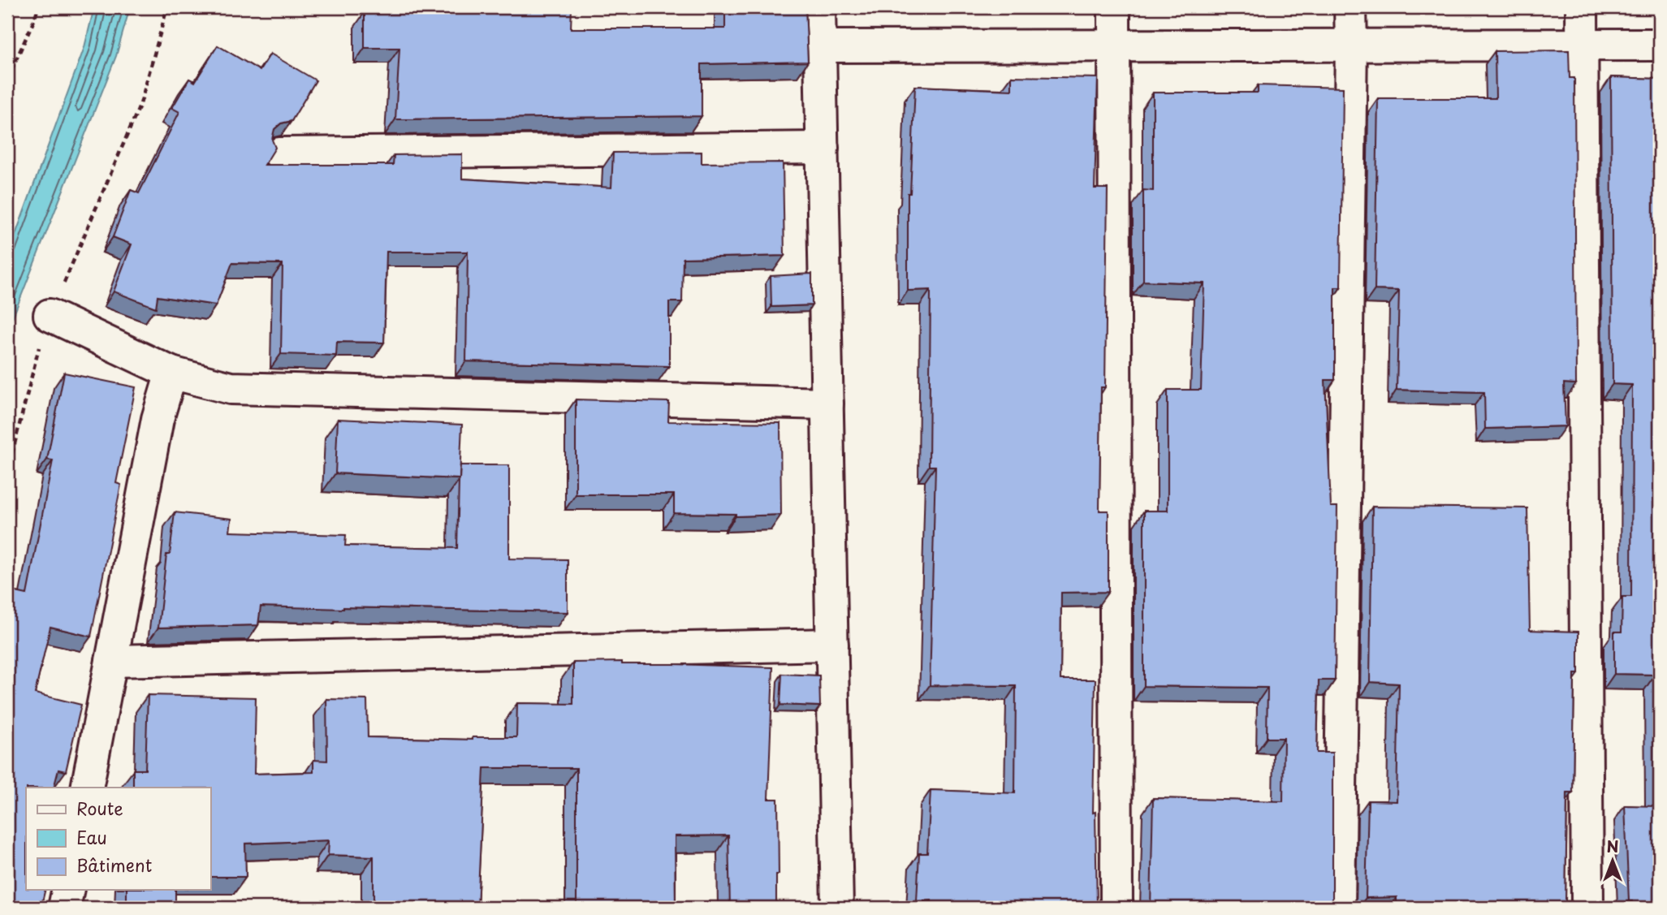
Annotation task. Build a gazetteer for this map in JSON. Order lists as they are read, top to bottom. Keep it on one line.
{"legend":["Route","Eau","Bâtiment"],"north":"top"}
